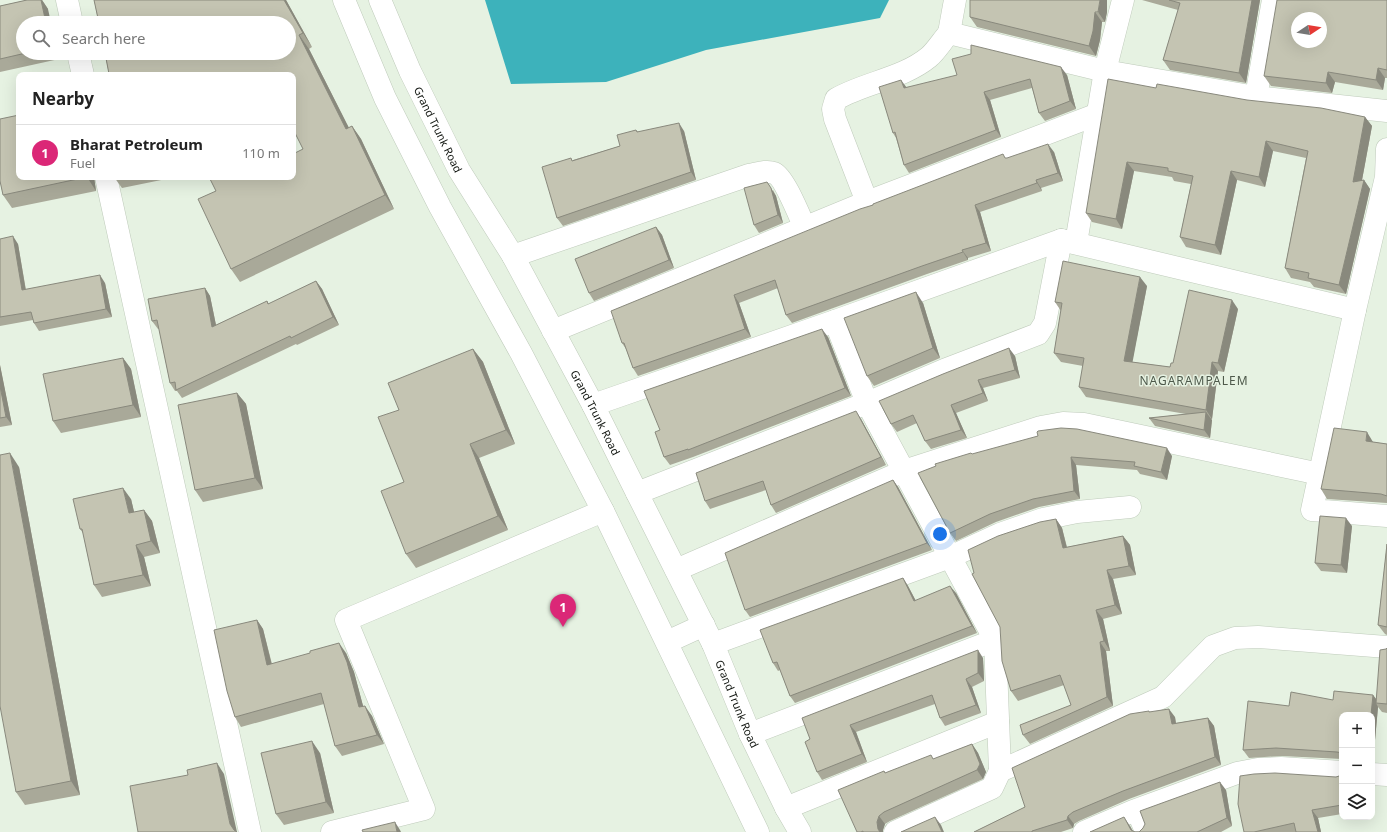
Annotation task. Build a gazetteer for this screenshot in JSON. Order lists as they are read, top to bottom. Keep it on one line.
{"streets":{"street":["Grand Trunk Road"]},"districts":["NAGARAMPALEM"],"north":"right","page":{"search":"Search here","heading":"Nearby","list":[{"mark":"1","name":"Bharat Petroleum","note":"Fuel","value":"110 m"}],"pins":"1","map_buttons":["+","−"]}}
